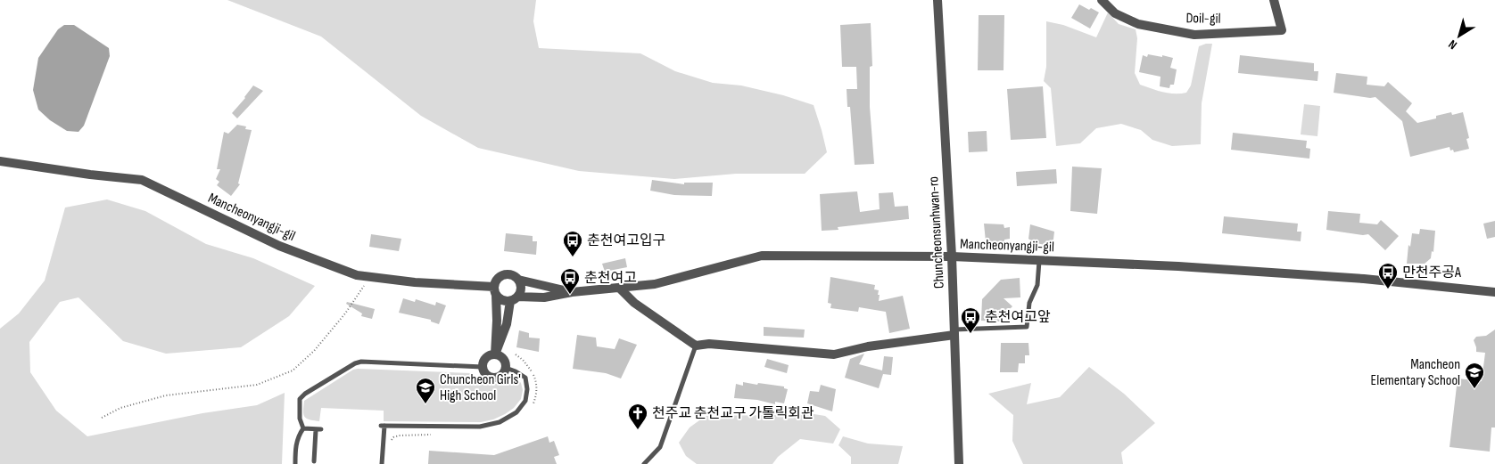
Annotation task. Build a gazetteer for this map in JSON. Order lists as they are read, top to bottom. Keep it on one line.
{"streets":{"street":["Doil-gil","Mancheonyangji-gil","Chuncheonsunhwan-ro"]},"crossings":[["Mancheonyangji-gil","Chuncheonsunhwan-ro"]],"places":{"bus stop":["춘천여고입구","만천주공A","춘천여고","춘천여고앞"],"school or university":["Mancheon Elementary School","Chuncheon Girls' High School"],"church":["천주교 춘천교구 가톨릭회관"]},"north":"bottom left"}
